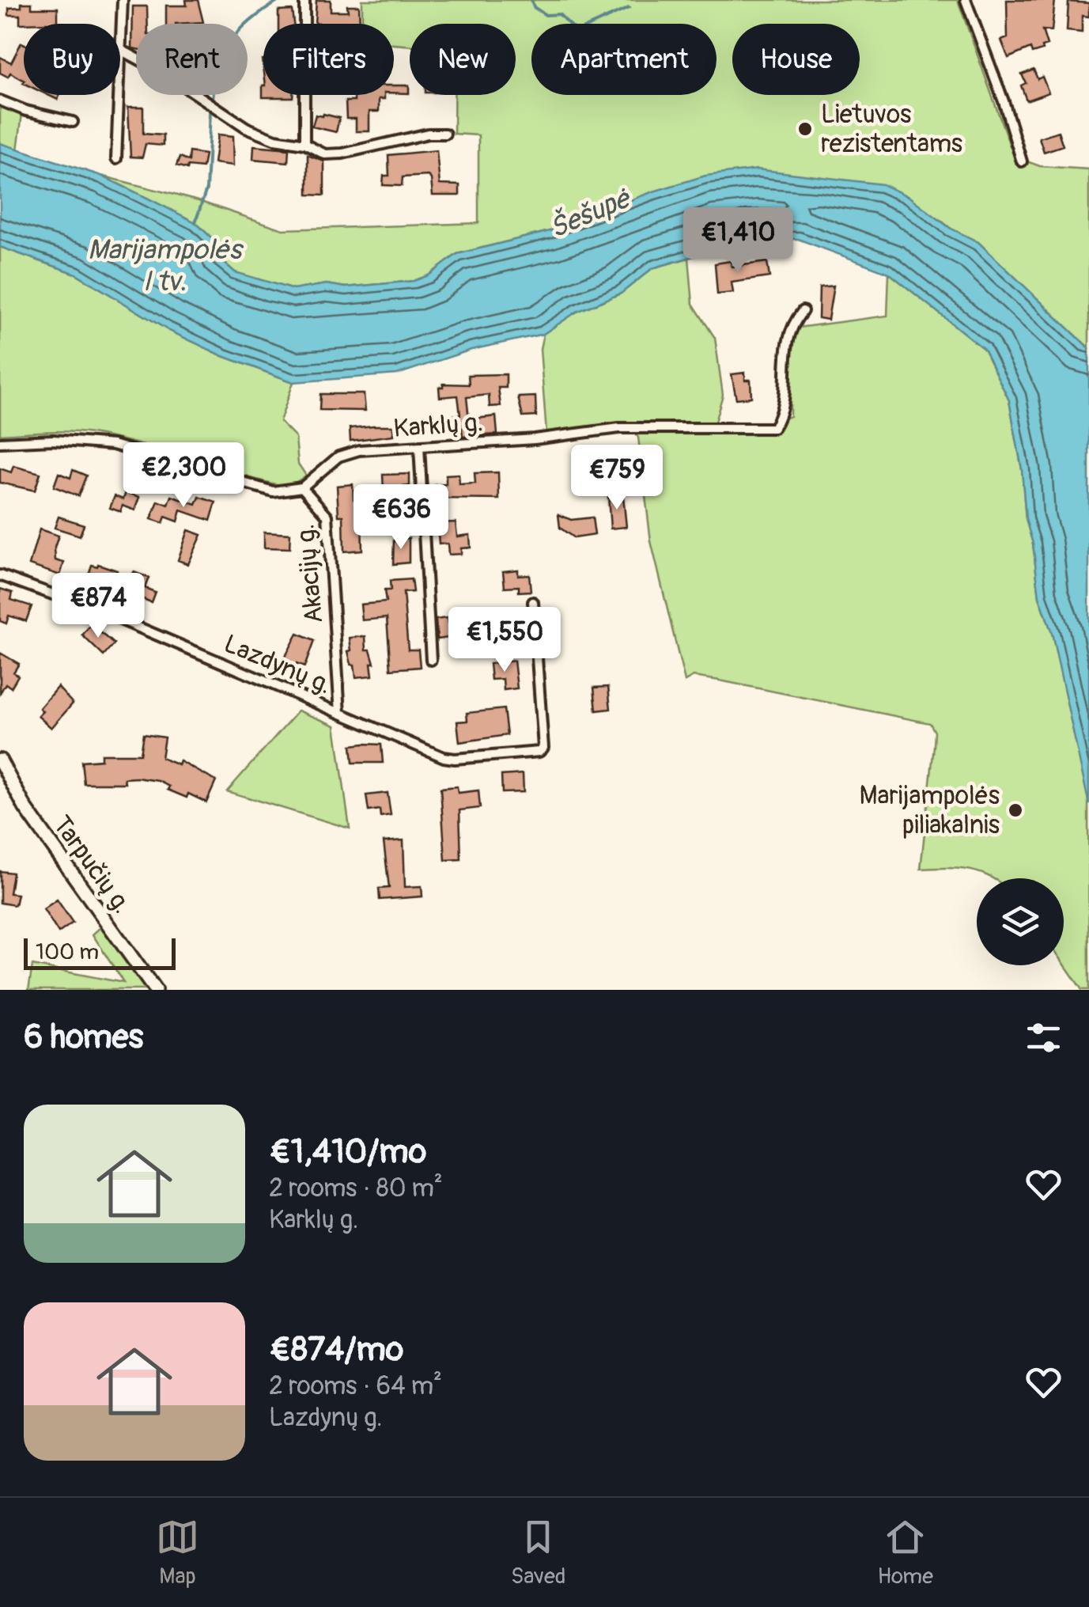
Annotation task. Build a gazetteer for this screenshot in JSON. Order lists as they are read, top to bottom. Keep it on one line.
{"streets":{"main road":["Tarpučių g."],"street":["Karklų g.","Akacijų g.","Lazdynų g."]},"crossings":[["Karklų g.","Akacijų g."],["Akacijų g.","Lazdynų g."]],"water":["Šešupė","Marijampolės I tv."],"places":["Lietuvos rezistentams","Marijampolės piliakalnis"],"scale_bar":"100 m","page":{"chip":["Buy","Rent","Filters","New","Apartment","House"],"price":["€1,410","€2,300","€759","€636","€874","€1,550"],"scale":"100 m","heading":"6 homes","list":[{"name":"€1,410/mo","note":"2 rooms · 80 m² · Karklų g."},{"name":"€874/mo","note":"2 rooms · 64 m² · Lazdynų g."}],"tabs":["Map","Saved","Home"]}}
